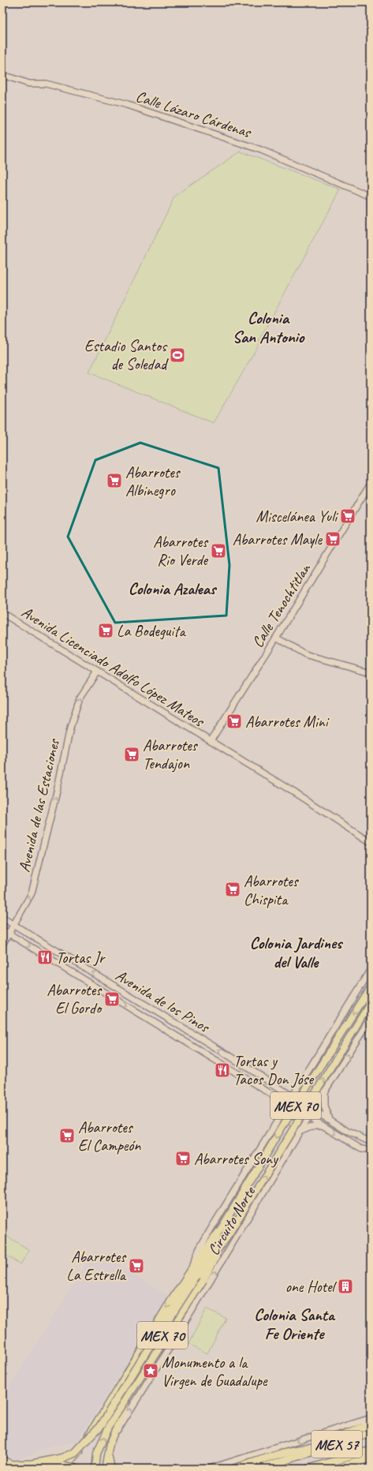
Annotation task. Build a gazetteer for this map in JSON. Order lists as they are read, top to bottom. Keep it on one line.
{"streets":{"highway":["MEX 57"],"main road":["MEX 70"],"street":["Calle Lázaro Cárdenas","Calle Tenochtitlan","Avenida Licenciado Adolfo López Mateos","Avenida de las Estaciones","Avenida de los Pinos","Circuito Norte"]},"crossings":[["Calle Tenochtitlan","Avenida Licenciado Adolfo López Mateos"],["Avenida Licenciado Adolfo López Mateos","Avenida de las Estaciones"],["Avenida de las Estaciones","Avenida de los Pinos"],["Avenida de los Pinos","Circuito Norte"],["MEX 70","Circuito Norte"]],"one_way":["Avenida de las Estaciones"],"districts":["Colonia San Antonio","Colonia Azaleas","Colonia Jardines del Valle","Colonia Santa Fe Oriente"],"places":{"sports":["Estadio Santos de Soledad"],"supermarket":["Abarrotes Albinegro","Miscelánea Yuli","Abarrotes Mayle","Abarrotes Rio Verde","La Bodeguita","Abarrotes Mini","Abarrotes Tendajon","Abarrotes Chispita","Abarrotes El Gordo","Abarrotes El Campeón","Abarrotes Sony","Abarrotes La Estrella"],"restaurant":["Tortas Jr","Tortas y Tacos Don Jóse"],"building":["one Hotel"],"place":["Monumento a la Virgen de Guadalupe"]}}
